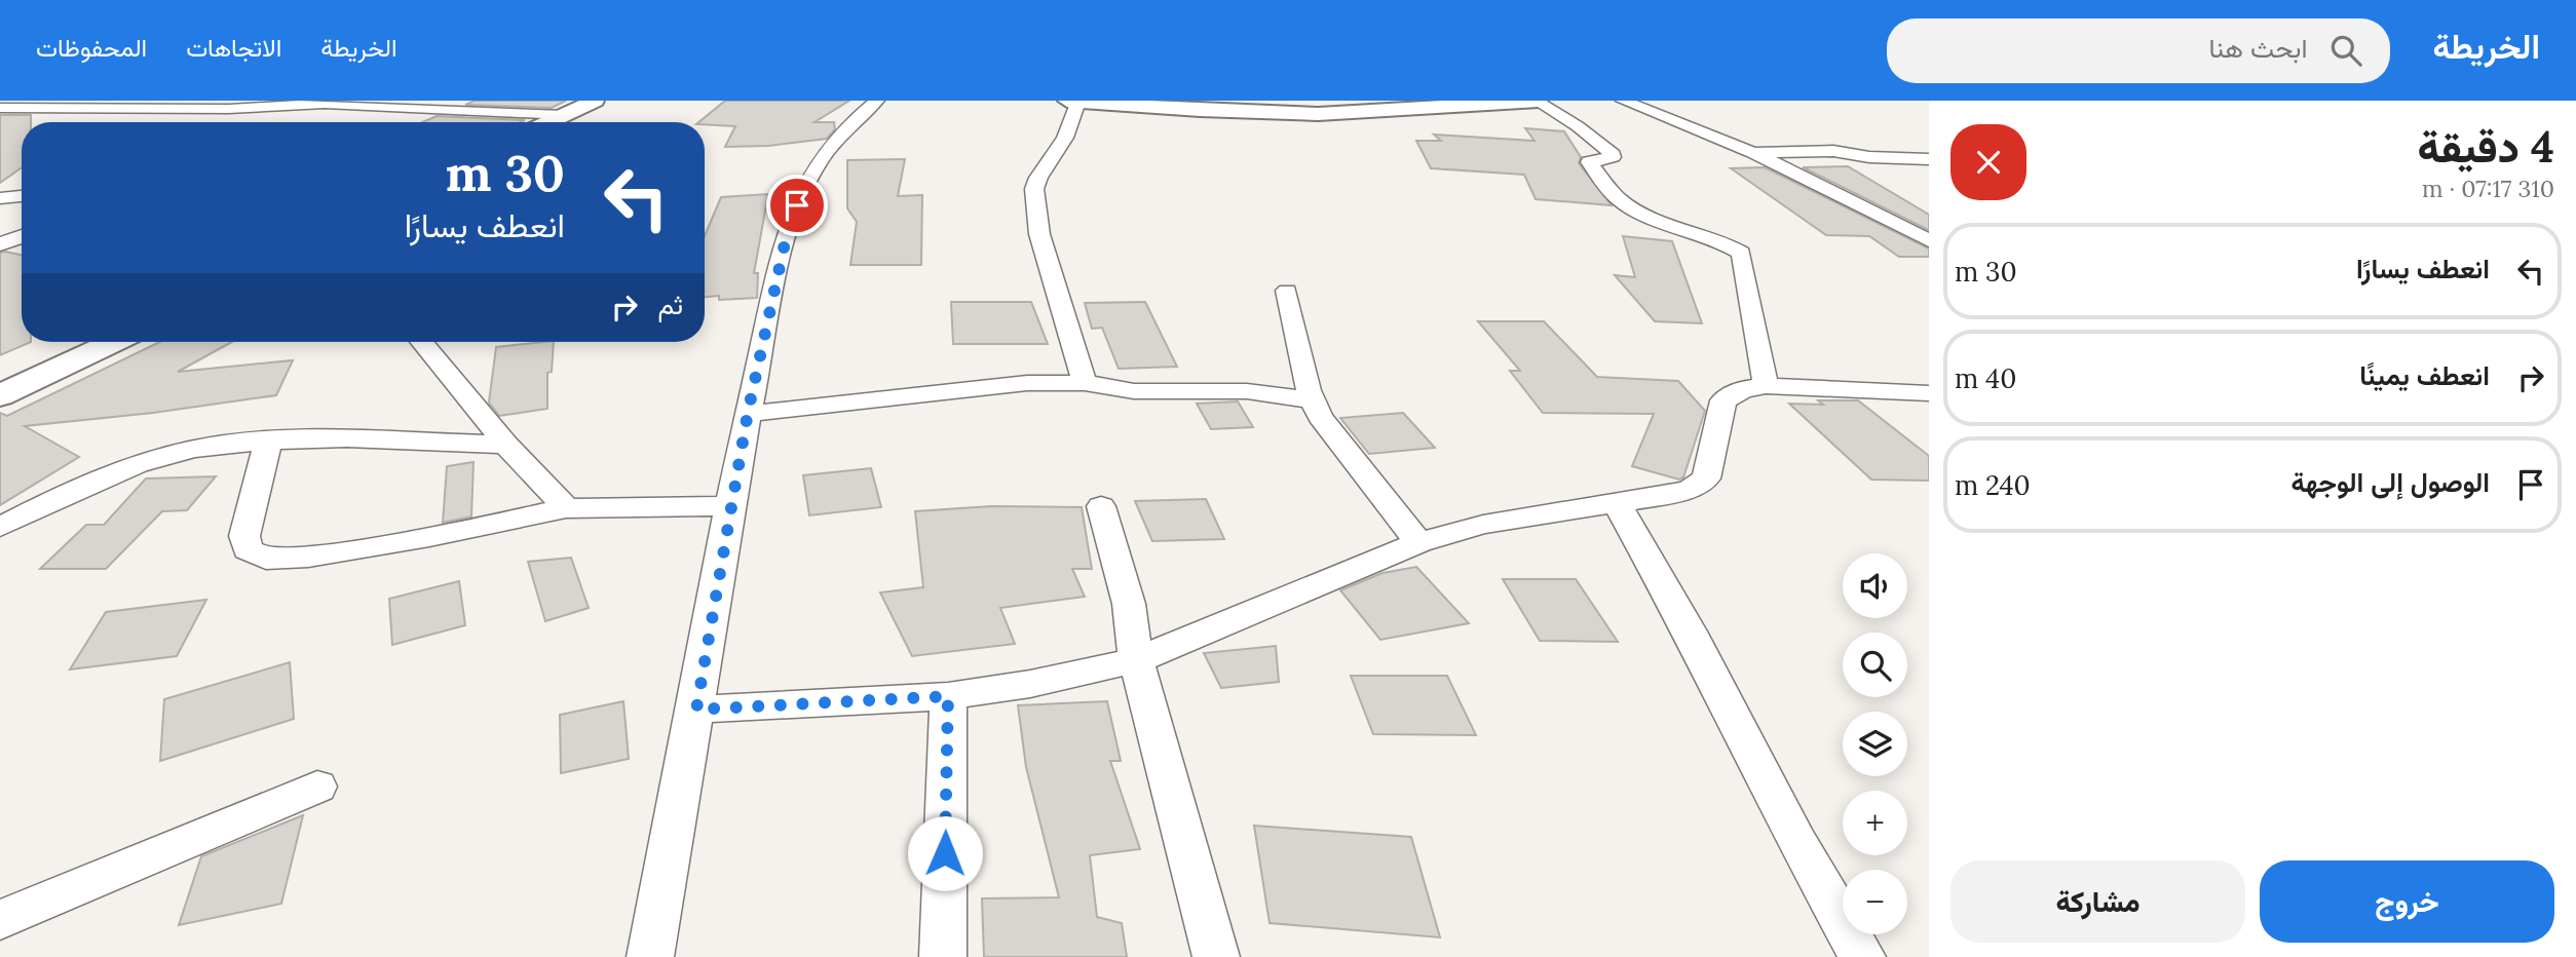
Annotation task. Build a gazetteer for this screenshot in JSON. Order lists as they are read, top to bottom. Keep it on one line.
{"page":{"header":"الخريطة","search":"ابحث هنا","nav":["الخريطة","الاتجاهات","المحفوظات"],"heading":["4 دقيقة","310 m · 07:17"],"turn":["30 m","انعطف يسارًا"],"list":[{"name":"انعطف يسارًا","value":"30 m"},{"name":"انعطف يمينًا","value":"40 m"},{"name":"الوصول إلى الوجهة","value":"240 m"}],"then":"ثم","map_buttons":["+","−"],"buttons":["خروج","مشاركة"]}}
